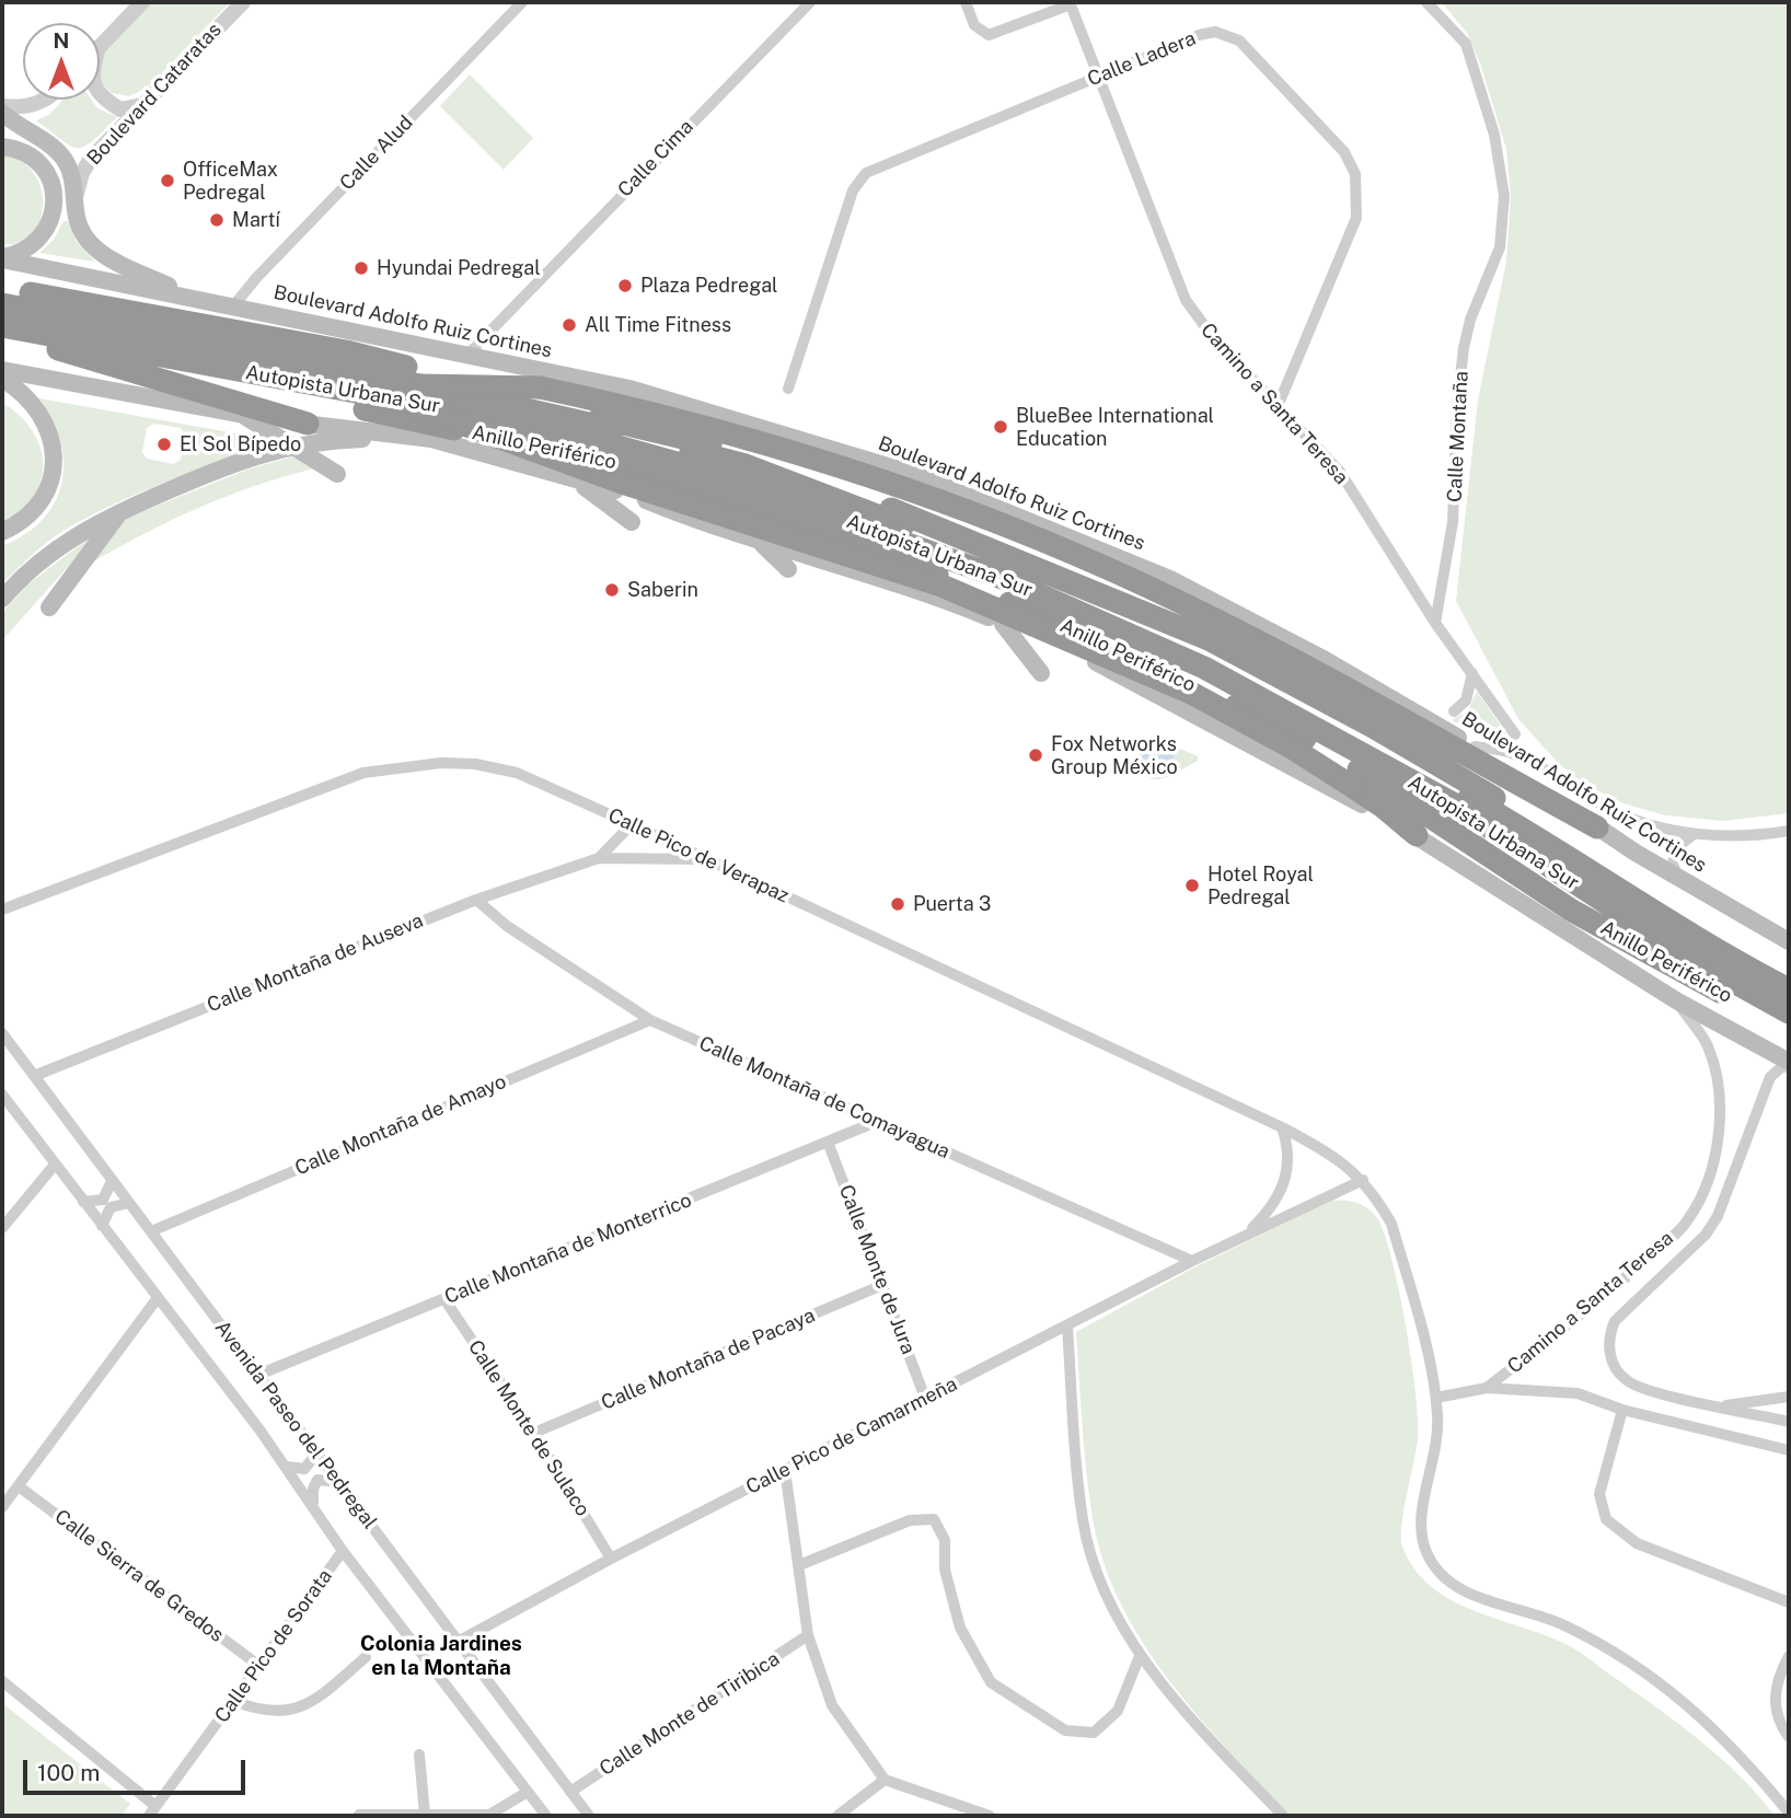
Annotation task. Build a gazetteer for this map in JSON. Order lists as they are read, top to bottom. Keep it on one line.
{"streets":{"highway":["Autopista Urbana Sur","Anillo Periférico"],"main road":["Boulevard Adolfo Ruiz Cortines"],"street":["Calle Ladera","Boulevard Cataratas","Calle Alud","Calle Cima","Camino a Santa Teresa","Calle Montaña","Calle Pico de Verapaz","Calle Montaña de Auseva","Calle Montaña de Comayagua","Calle Montaña de Amayo","Calle Montaña de Monterrico","Calle Monte de Jura","Calle Montaña de Pacaya","Avenida Paseo del Pedregal","Calle Monte de Sulaco","Calle Pico de Camarmeña","Calle Sierra de Gredos","Calle Pico de Sorata","Calle Monte de Tiribica"]},"crossings":[["Calle Ladera","Camino a Santa Teresa"],["Calle Alud","Boulevard Adolfo Ruiz Cortines"],["Calle Cima","Boulevard Adolfo Ruiz Cortines"],["Camino a Santa Teresa","Calle Montaña"],["Camino a Santa Teresa","Calle Pico de Verapaz"],["Calle Pico de Verapaz","Calle Montaña de Auseva"],["Calle Pico de Verapaz","Calle Pico de Camarmeña"],["Calle Montaña de Auseva","Calle Montaña de Comayagua"],["Calle Montaña de Auseva","Avenida Paseo del Pedregal"],["Calle Montaña de Comayagua","Calle Montaña de Amayo"],["Calle Montaña de Comayagua","Calle Montaña de Monterrico"],["Calle Montaña de Comayagua","Calle Pico de Camarmeña"],["Calle Montaña de Amayo","Avenida Paseo del Pedregal"],["Calle Montaña de Monterrico","Calle Monte de Jura"],["Calle Montaña de Monterrico","Avenida Paseo del Pedregal"],["Calle Montaña de Monterrico","Calle Monte de Sulaco"],["Calle Monte de Jura","Calle Montaña de Pacaya"],["Calle Monte de Jura","Calle Pico de Camarmeña"],["Calle Montaña de Pacaya","Calle Monte de Sulaco"],["Avenida Paseo del Pedregal","Calle Pico de Camarmeña"],["Avenida Paseo del Pedregal","Calle Pico de Sorata"],["Avenida Paseo del Pedregal","Calle Monte de Tiribica"],["Calle Monte de Sulaco","Calle Pico de Camarmeña"],["Calle Sierra de Gredos","Calle Pico de Sorata"]],"districts":["Colonia Jardines en la Montaña"],"places":["OfficeMax Pedregal","Martí","Hyundai Pedregal","Plaza Pedregal","All Time Fitness","BlueBee International Education","El Sol Bípedo","Saberin","Fox Networks Group México","Hotel Royal Pedregal","Puerta 3"],"scale_bar":"100 m","north":"top"}
